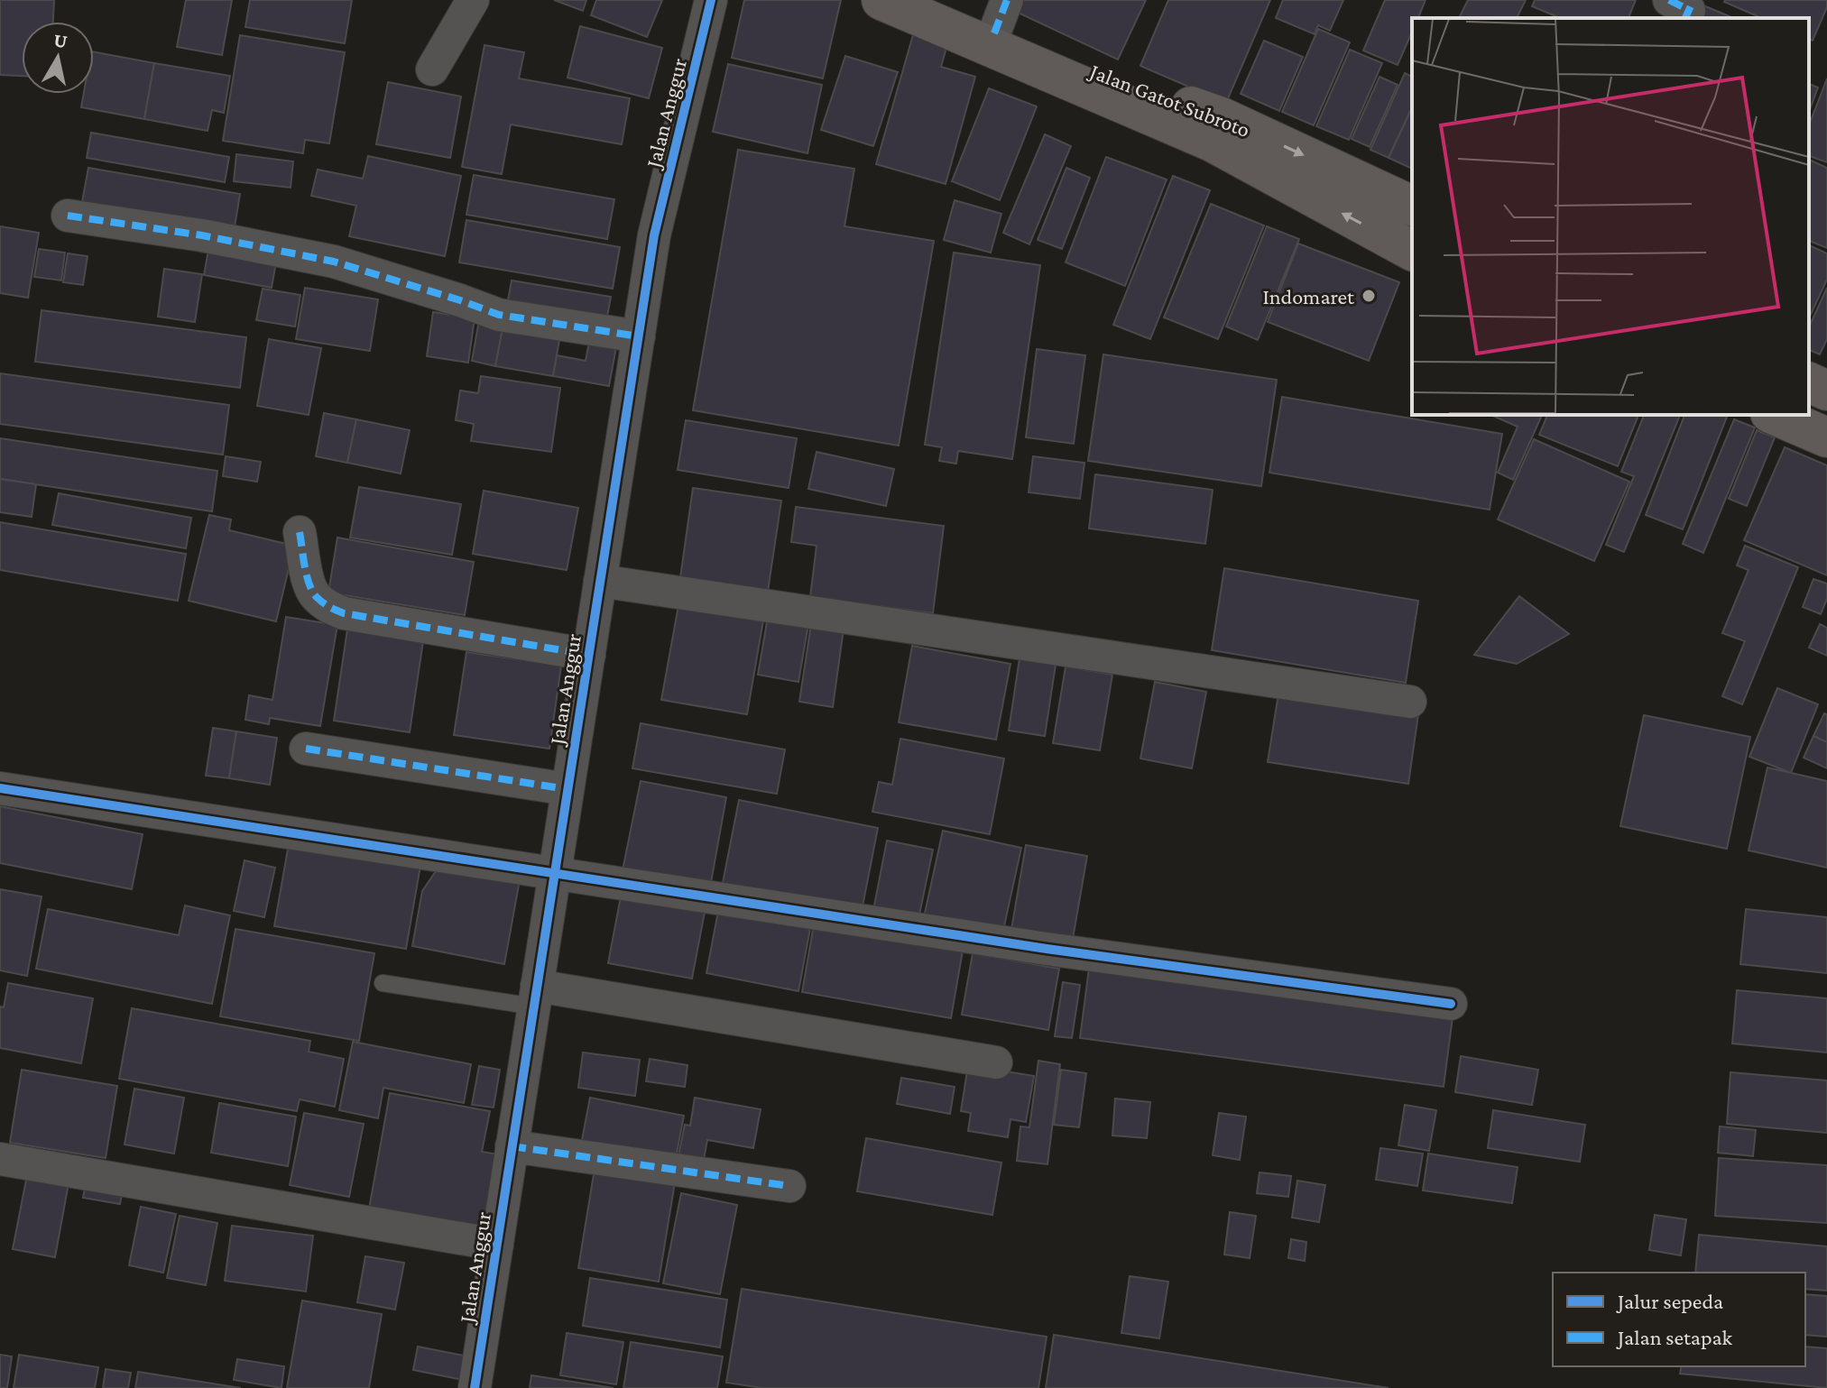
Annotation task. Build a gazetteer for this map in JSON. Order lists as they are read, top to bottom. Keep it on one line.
{"streets":{"main road":["Jalan Gatot Subroto"],"street":["Jalan Anggur"]},"places":["Indomaret"],"legend":["Jalur sepeda","Jalan setapak"],"north":"top"}
